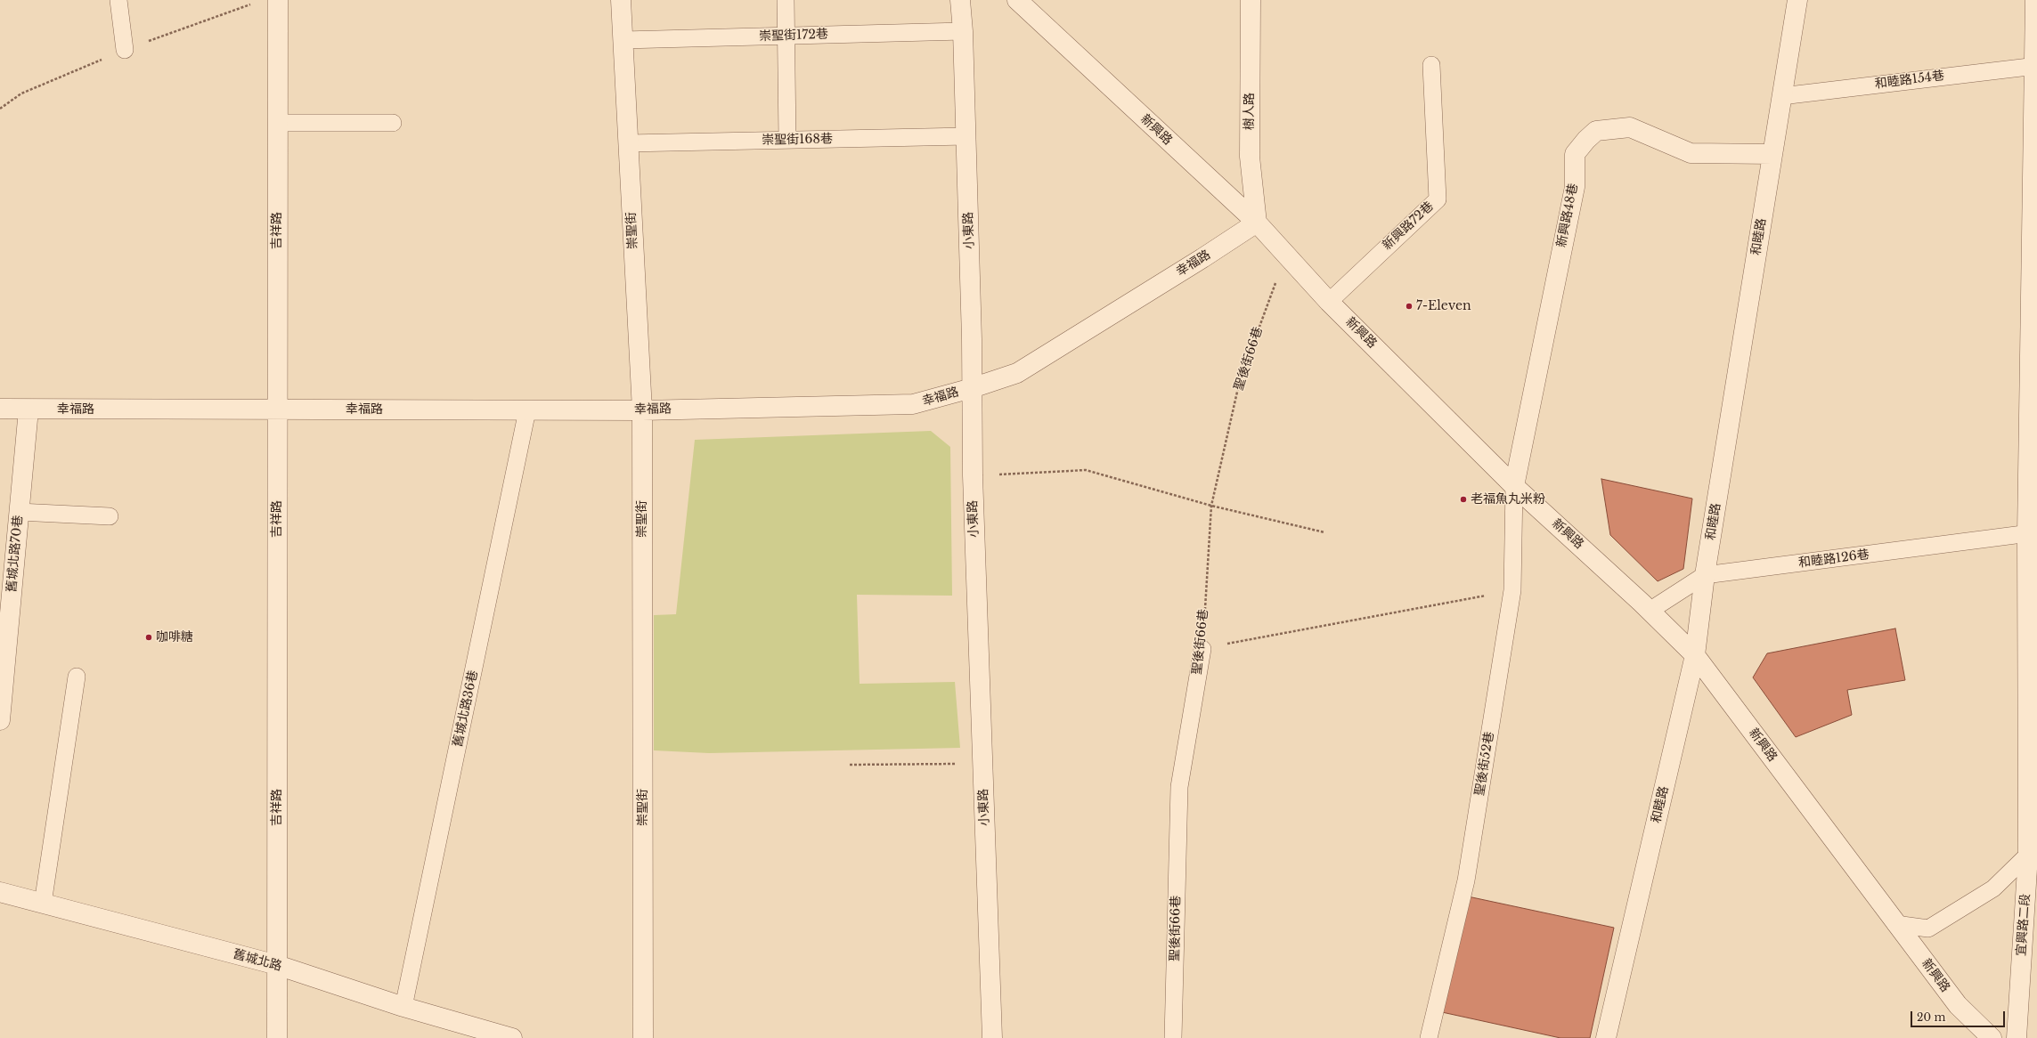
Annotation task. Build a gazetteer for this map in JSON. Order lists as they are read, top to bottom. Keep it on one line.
{"streets":{"street":["樹人路","新興路","新興路48巷","吉祥路","崇聖街","小東路","和睦路","幸福路","舊城北路70巷","宜興路二段","舊城北路"],"lane":["崇聖街172巷","和睦路154巷","崇聖街168巷","新興路72巷","聖後街66巷","和睦路126巷","舊城北路36巷","聖後街52巷"]},"crossings":[["崇聖街172巷","崇聖街"],["崇聖街172巷","小東路"],["和睦路154巷","和睦路"],["和睦路154巷","宜興路二段"],["樹人路","新興路"],["樹人路","幸福路"],["新興路","新興路48巷"],["新興路","新興路72巷"],["新興路","和睦路"],["新興路","幸福路"],["新興路","聖後街66巷"],["新興路","和睦路126巷"],["新興路","聖後街52巷"],["崇聖街168巷","崇聖街"],["崇聖街168巷","小東路"],["新興路48巷","和睦路"],["新興路48巷","聖後街52巷"],["吉祥路","幸福路"],["吉祥路","舊城北路"],["崇聖街","幸福路"],["小東路","幸福路"],["和睦路","和睦路126巷"],["幸福路","舊城北路70巷"],["幸福路","舊城北路36巷"],["和睦路126巷","宜興路二段"],["舊城北路36巷","舊城北路"]],"places":["7-Eleven","老福魚丸米粉","咖啡糖"],"scale_bar":"20 m"}
